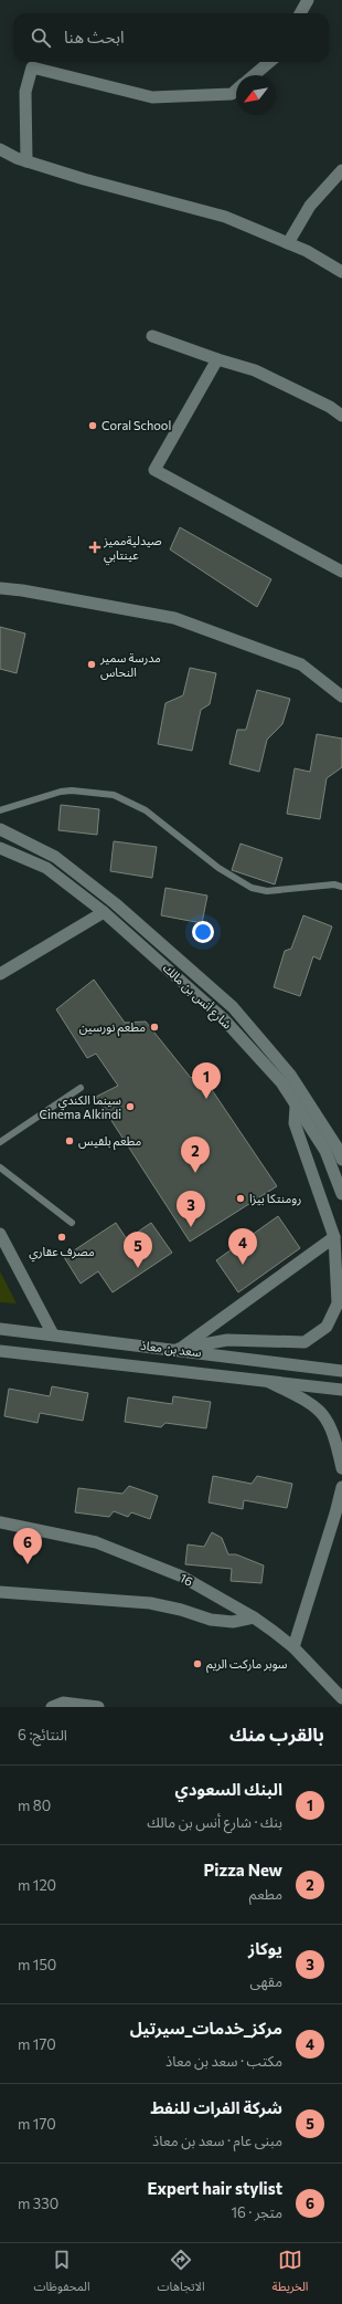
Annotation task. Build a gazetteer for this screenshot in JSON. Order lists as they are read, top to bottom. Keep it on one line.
{"streets":{"street":["شارع أنس بن مالك","سعد بن معاذ","16"]},"places":{"other":["Coral School","مدرسة سمير النحاس","مطعم نورسين","سينما الكندي Cinema Alkindi","مطعم بلقيس","رومنتكا بيزا","مصرف عقاري","سوبر ماركت الريم"],"health":["صيدليةمميز عينتابي"]},"north":"bottom left","page":{"search":"ابحث هنا","pins":["1","2","3","4","5","6"],"heading":["بالقرب منك","النتائج: 6"],"list":[{"mark":"1","name":"البنك السعودي","note":"بنك · شارع أنس بن مالك","value":"80 m"},{"mark":"2","name":"Pizza New","note":"مطعم","value":"120 m"},{"mark":"3","name":"يوكاز","note":"مقهى","value":"150 m"},{"mark":"4","name":"مركز_خدمات_سيرتيل","note":"مكتب · سعد بن معاذ","value":"170 m"},{"mark":"5","name":"شركة الفرات للنفط","note":"مبنى عام · سعد بن معاذ","value":"170 m"},{"mark":"6","name":"Expert hair stylist","note":"متجر · 16","value":"330 m"}],"nav":["الخريطة","الاتجاهات","المحفوظات"]}}
